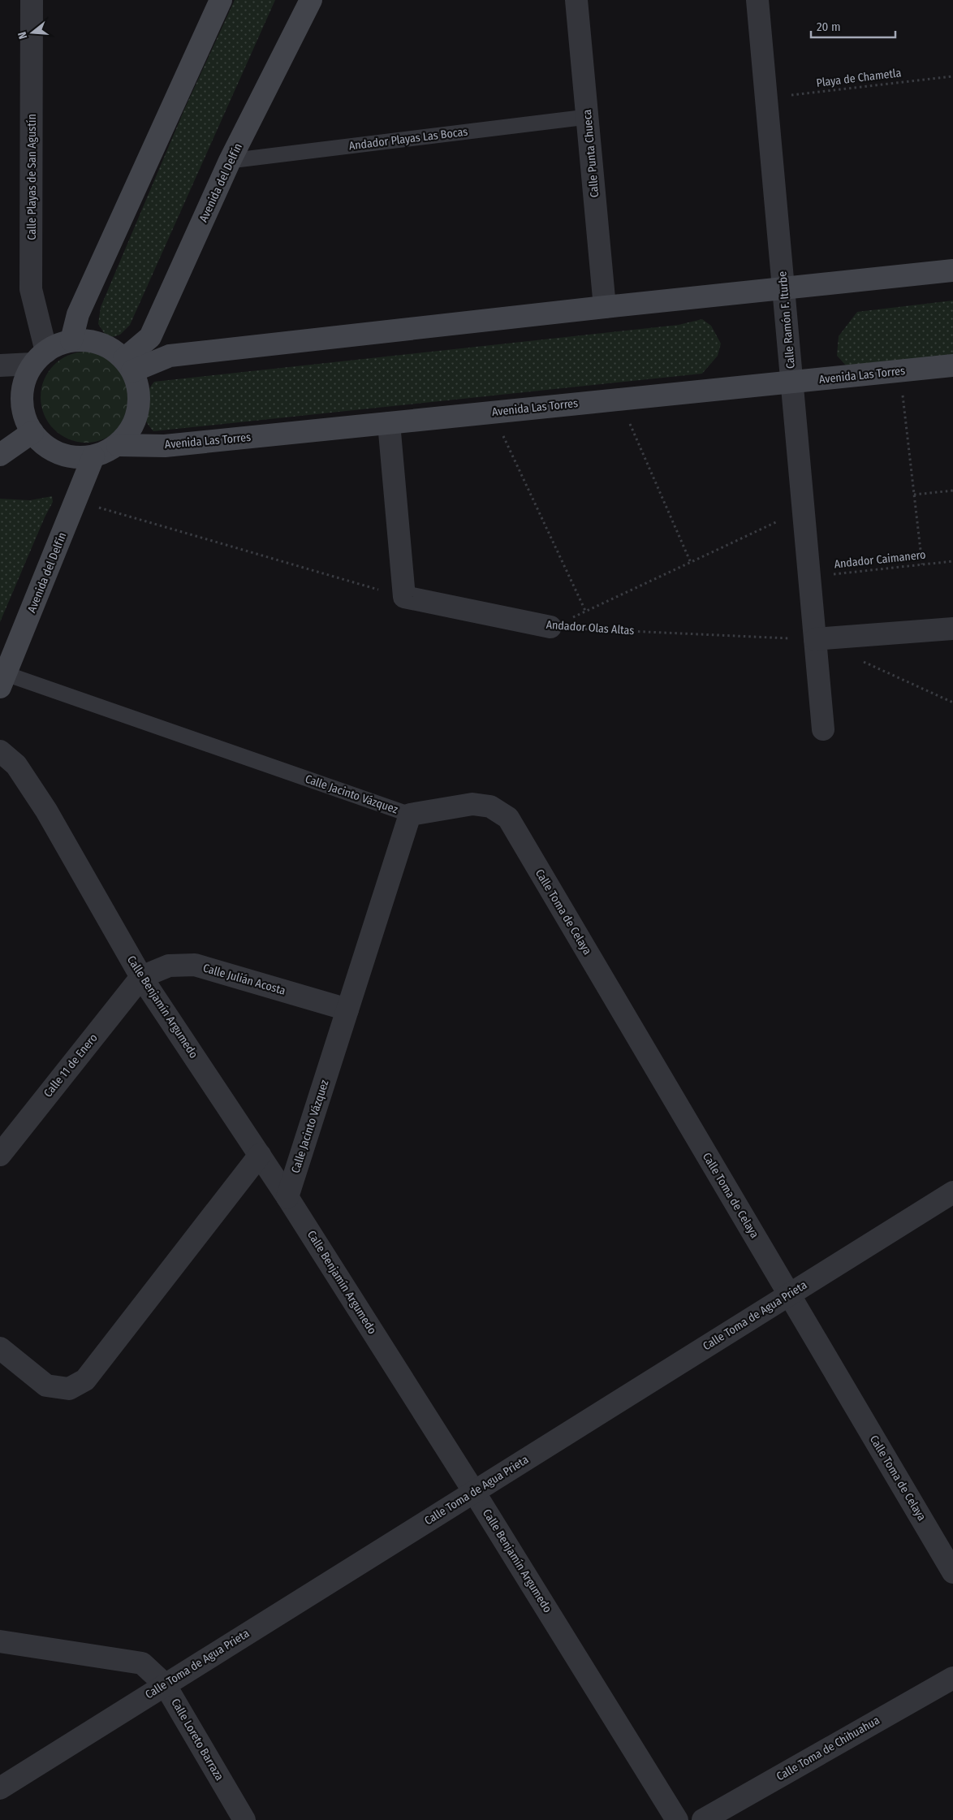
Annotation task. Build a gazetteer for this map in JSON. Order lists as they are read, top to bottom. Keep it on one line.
{"streets":{"street":["Calle Punta Chueca","Calle Playas de San Agustín","Avenida del Delfín","Calle Ramón F. Iturbe","Avenida Las Torres","Andador Olas Altas","Calle Jacinto Vázquez","Calle Toma de Celaya","Calle Julián Acosta","Calle Benjamín Argumedo","Calle 11 de Enero","Calle Toma de Agua Prieta","Calle Loreto Barraza","Calle Toma de Chihuahua"],"lane":["Andador Playas Las Bocas"],"path":["Playa de Chametla","Andador Caimanero"]},"crossings":[["Playa de Chametla","Calle Ramón F. Iturbe"],["Andador Playas Las Bocas","Calle Punta Chueca"],["Andador Playas Las Bocas","Avenida del Delfín"],["Calle Playas de San Agustín","Avenida del Delfín"],["Calle Playas de San Agustín","Avenida Las Torres"],["Avenida del Delfín","Avenida Las Torres"],["Avenida del Delfín","Calle Jacinto Vázquez"],["Calle Ramón F. Iturbe","Avenida Las Torres"],["Calle Ramón F. Iturbe","Andador Caimanero"],["Calle Ramón F. Iturbe","Andador Olas Altas"],["Calle Jacinto Vázquez","Calle Toma de Celaya"],["Calle Jacinto Vázquez","Calle Julián Acosta"],["Calle Jacinto Vázquez","Calle Benjamín Argumedo"],["Calle Toma de Celaya","Calle Toma de Agua Prieta"],["Calle Julián Acosta","Calle Benjamín Argumedo"],["Calle Julián Acosta","Calle 11 de Enero"],["Calle Benjamín Argumedo","Calle 11 de Enero"],["Calle Benjamín Argumedo","Calle Toma de Agua Prieta"],["Calle Toma de Agua Prieta","Calle Loreto Barraza"]],"scale_bar":"20 m","north":"left"}
